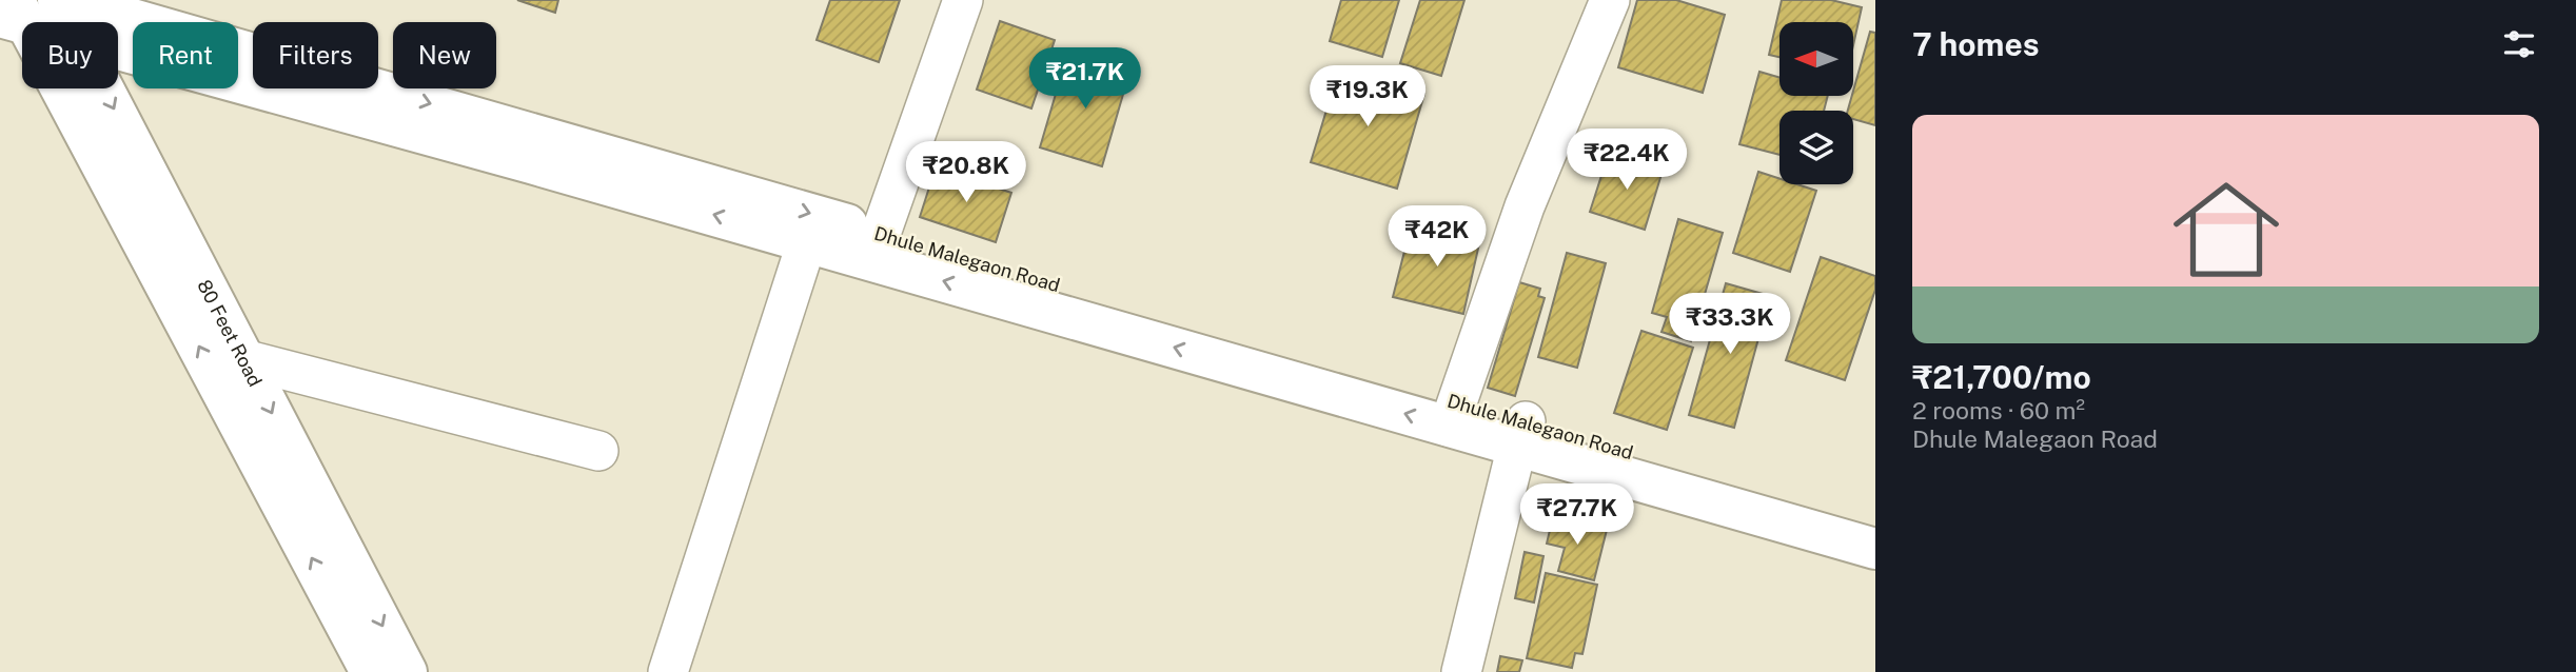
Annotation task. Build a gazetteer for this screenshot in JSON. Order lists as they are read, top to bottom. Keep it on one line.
{"streets":{"main road":["Dhule Malegaon Road","80 Feet Road"]},"crossings":[["Dhule Malegaon Road","80 Feet Road"]],"north":"left","page":{"heading":"7 homes","chip":["Buy","Rent","Filters","New"],"price":["₹21.7K","₹19.3K","₹22.4K","₹20.8K","₹42K","₹33.3K","₹27.7K"],"list":[{"name":"₹21,700/mo","note":"2 rooms · 60 m² · Dhule Malegaon Road"}]}}
